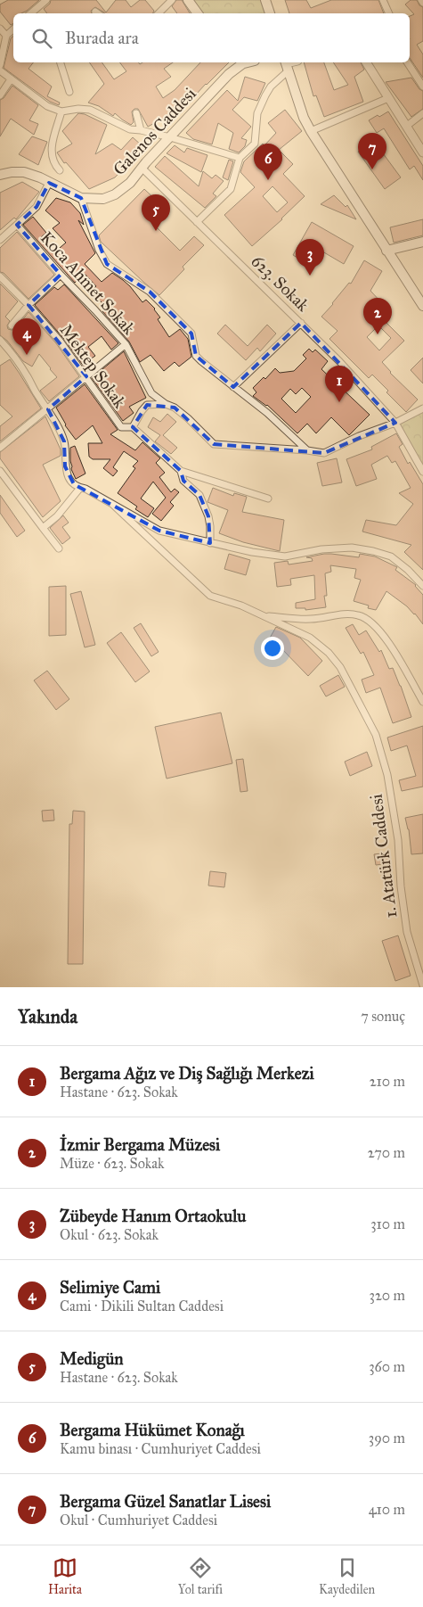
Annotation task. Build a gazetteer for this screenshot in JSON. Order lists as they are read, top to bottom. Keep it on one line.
{"streets":{"main road":["Galenos Caddesi"],"street":["Koca Ahmet Sokak","623. Sokak","Mektep Sokak","1. Atatürk Caddesi"]},"crossings":[["Galenos Caddesi","623. Sokak"],["Koca Ahmet Sokak","623. Sokak"]],"page":{"search":"Burada ara","pins":["7","6","5","3","2","4","1"],"heading":["Yakında","7 sonuç"],"list":[{"mark":"1","name":"Bergama Ağız ve Diş Sağlığı Merkezi","note":"Hastane · 623. Sokak","value":"210 m"},{"mark":"2","name":"İzmir Bergama Müzesi","note":"Müze · 623. Sokak","value":"270 m"},{"mark":"3","name":"Zübeyde Hanım Ortaokulu","note":"Okul · 623. Sokak","value":"310 m"},{"mark":"4","name":"Selimiye Cami","note":"Cami · Dikili Sultan Caddesi","value":"320 m"},{"mark":"5","name":"Medigün","note":"Hastane · 623. Sokak","value":"360 m"},{"mark":"6","name":"Bergama Hükümet Konağı","note":"Kamu binası · Cumhuriyet Caddesi","value":"390 m"},{"mark":"7","name":"Bergama Güzel Sanatlar Lisesi","note":"Okul · Cumhuriyet Caddesi","value":"410 m"}],"nav":["Harita","Yol tarifi","Kaydedilen"]}}
